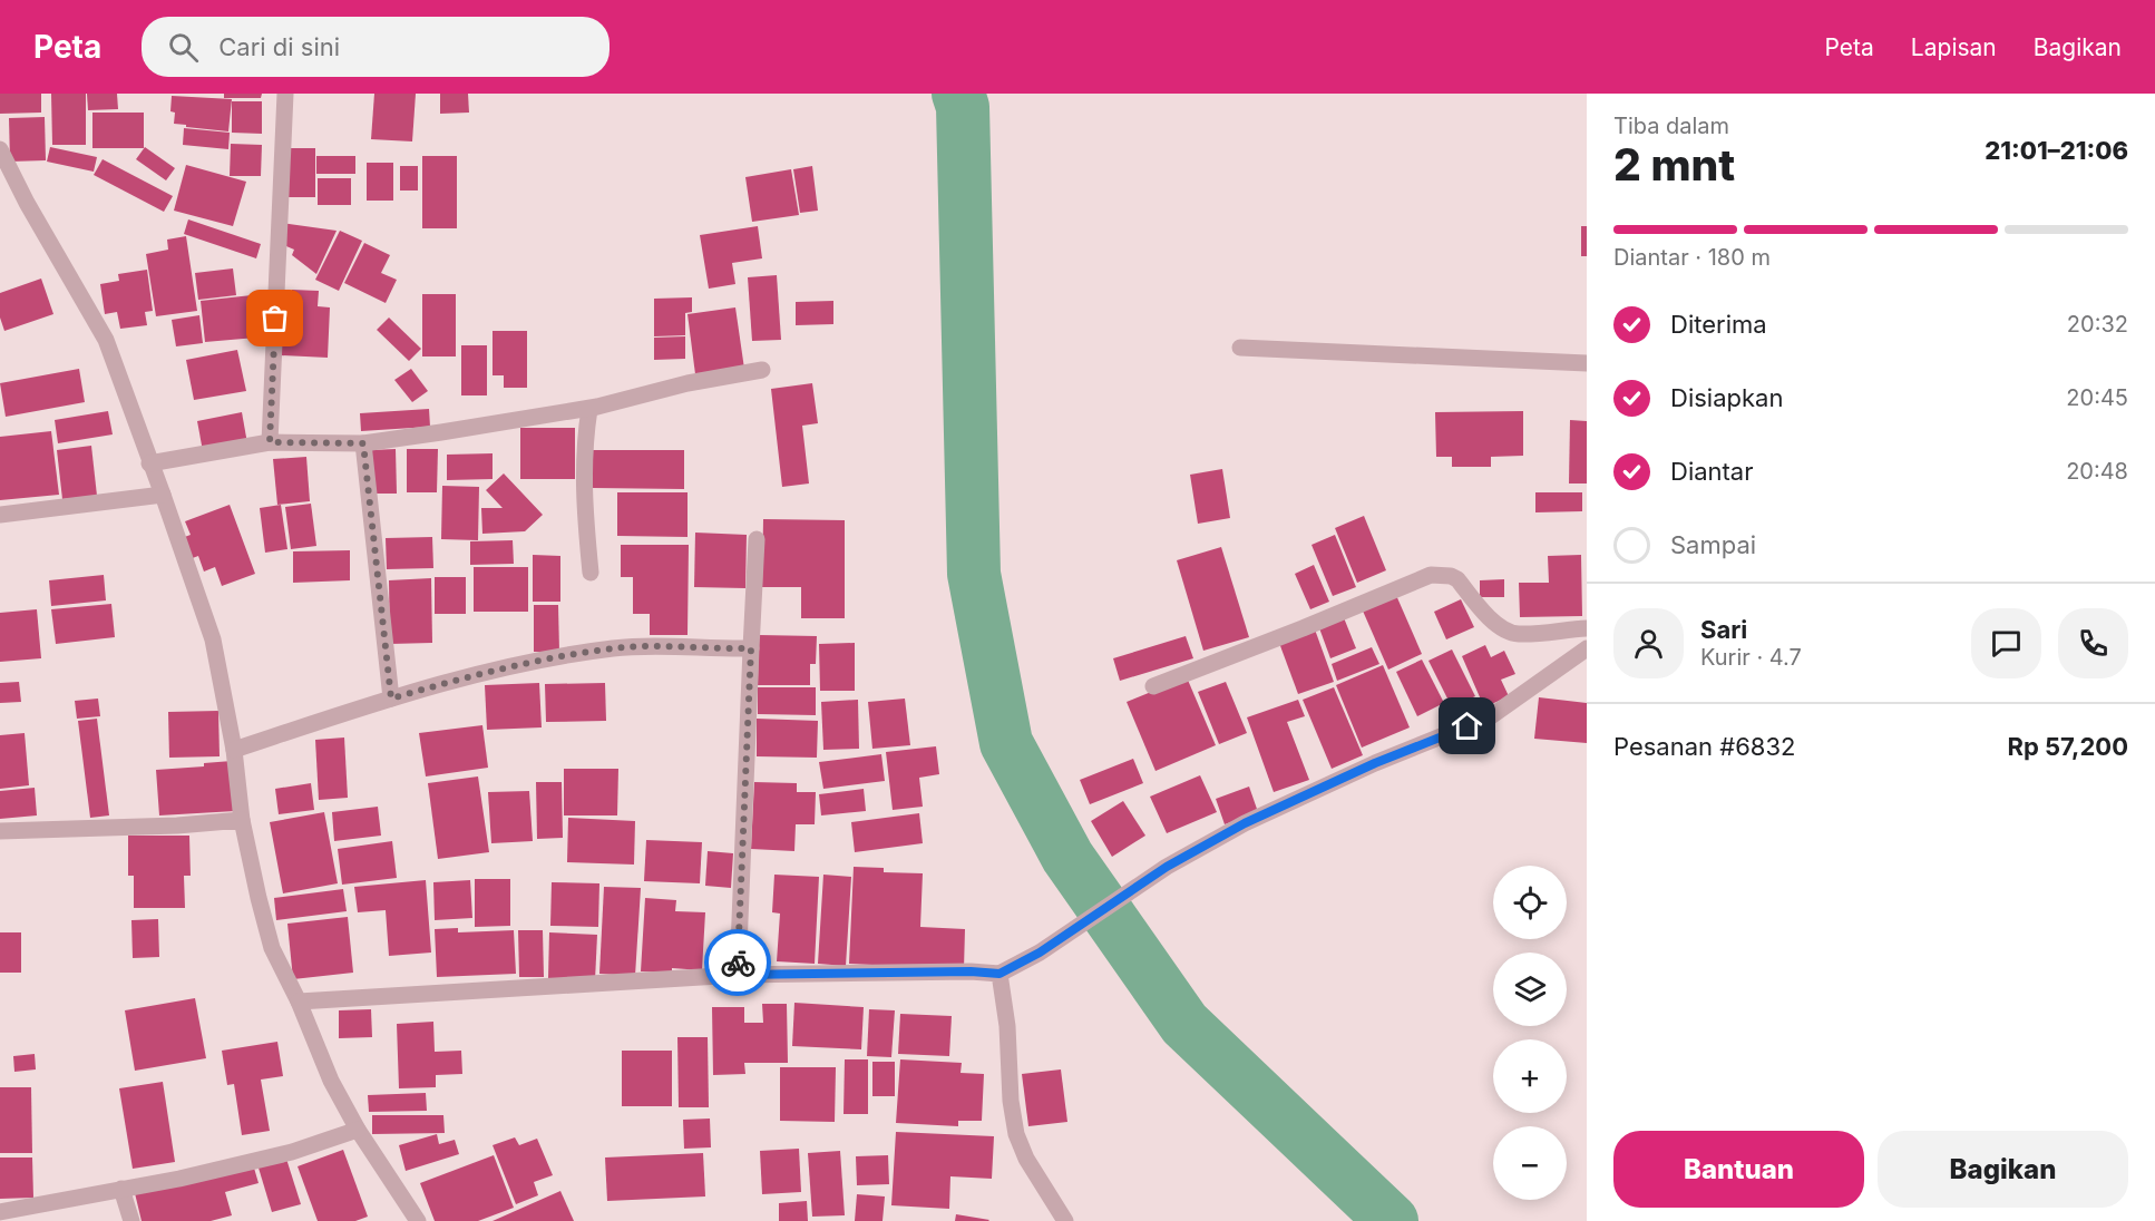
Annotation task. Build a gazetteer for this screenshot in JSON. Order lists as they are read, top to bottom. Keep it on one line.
{"page":{"header":"Peta","search":"Cari di sini","nav":["Peta","Lapisan","Bagikan"],"heading":["2 mnt","Tiba dalam","21:01–21:06"],"panel":["Sari","Kurir · 4.7","Pesanan #6832","Rp 57,200"],"bar":"Diantar · 180 m","list":[["Diterima","20:32"],["Disiapkan","20:45"],["Diantar","20:48"],"Sampai"],"map_buttons":["+","−"],"buttons":["Bantuan","Bagikan"]}}
